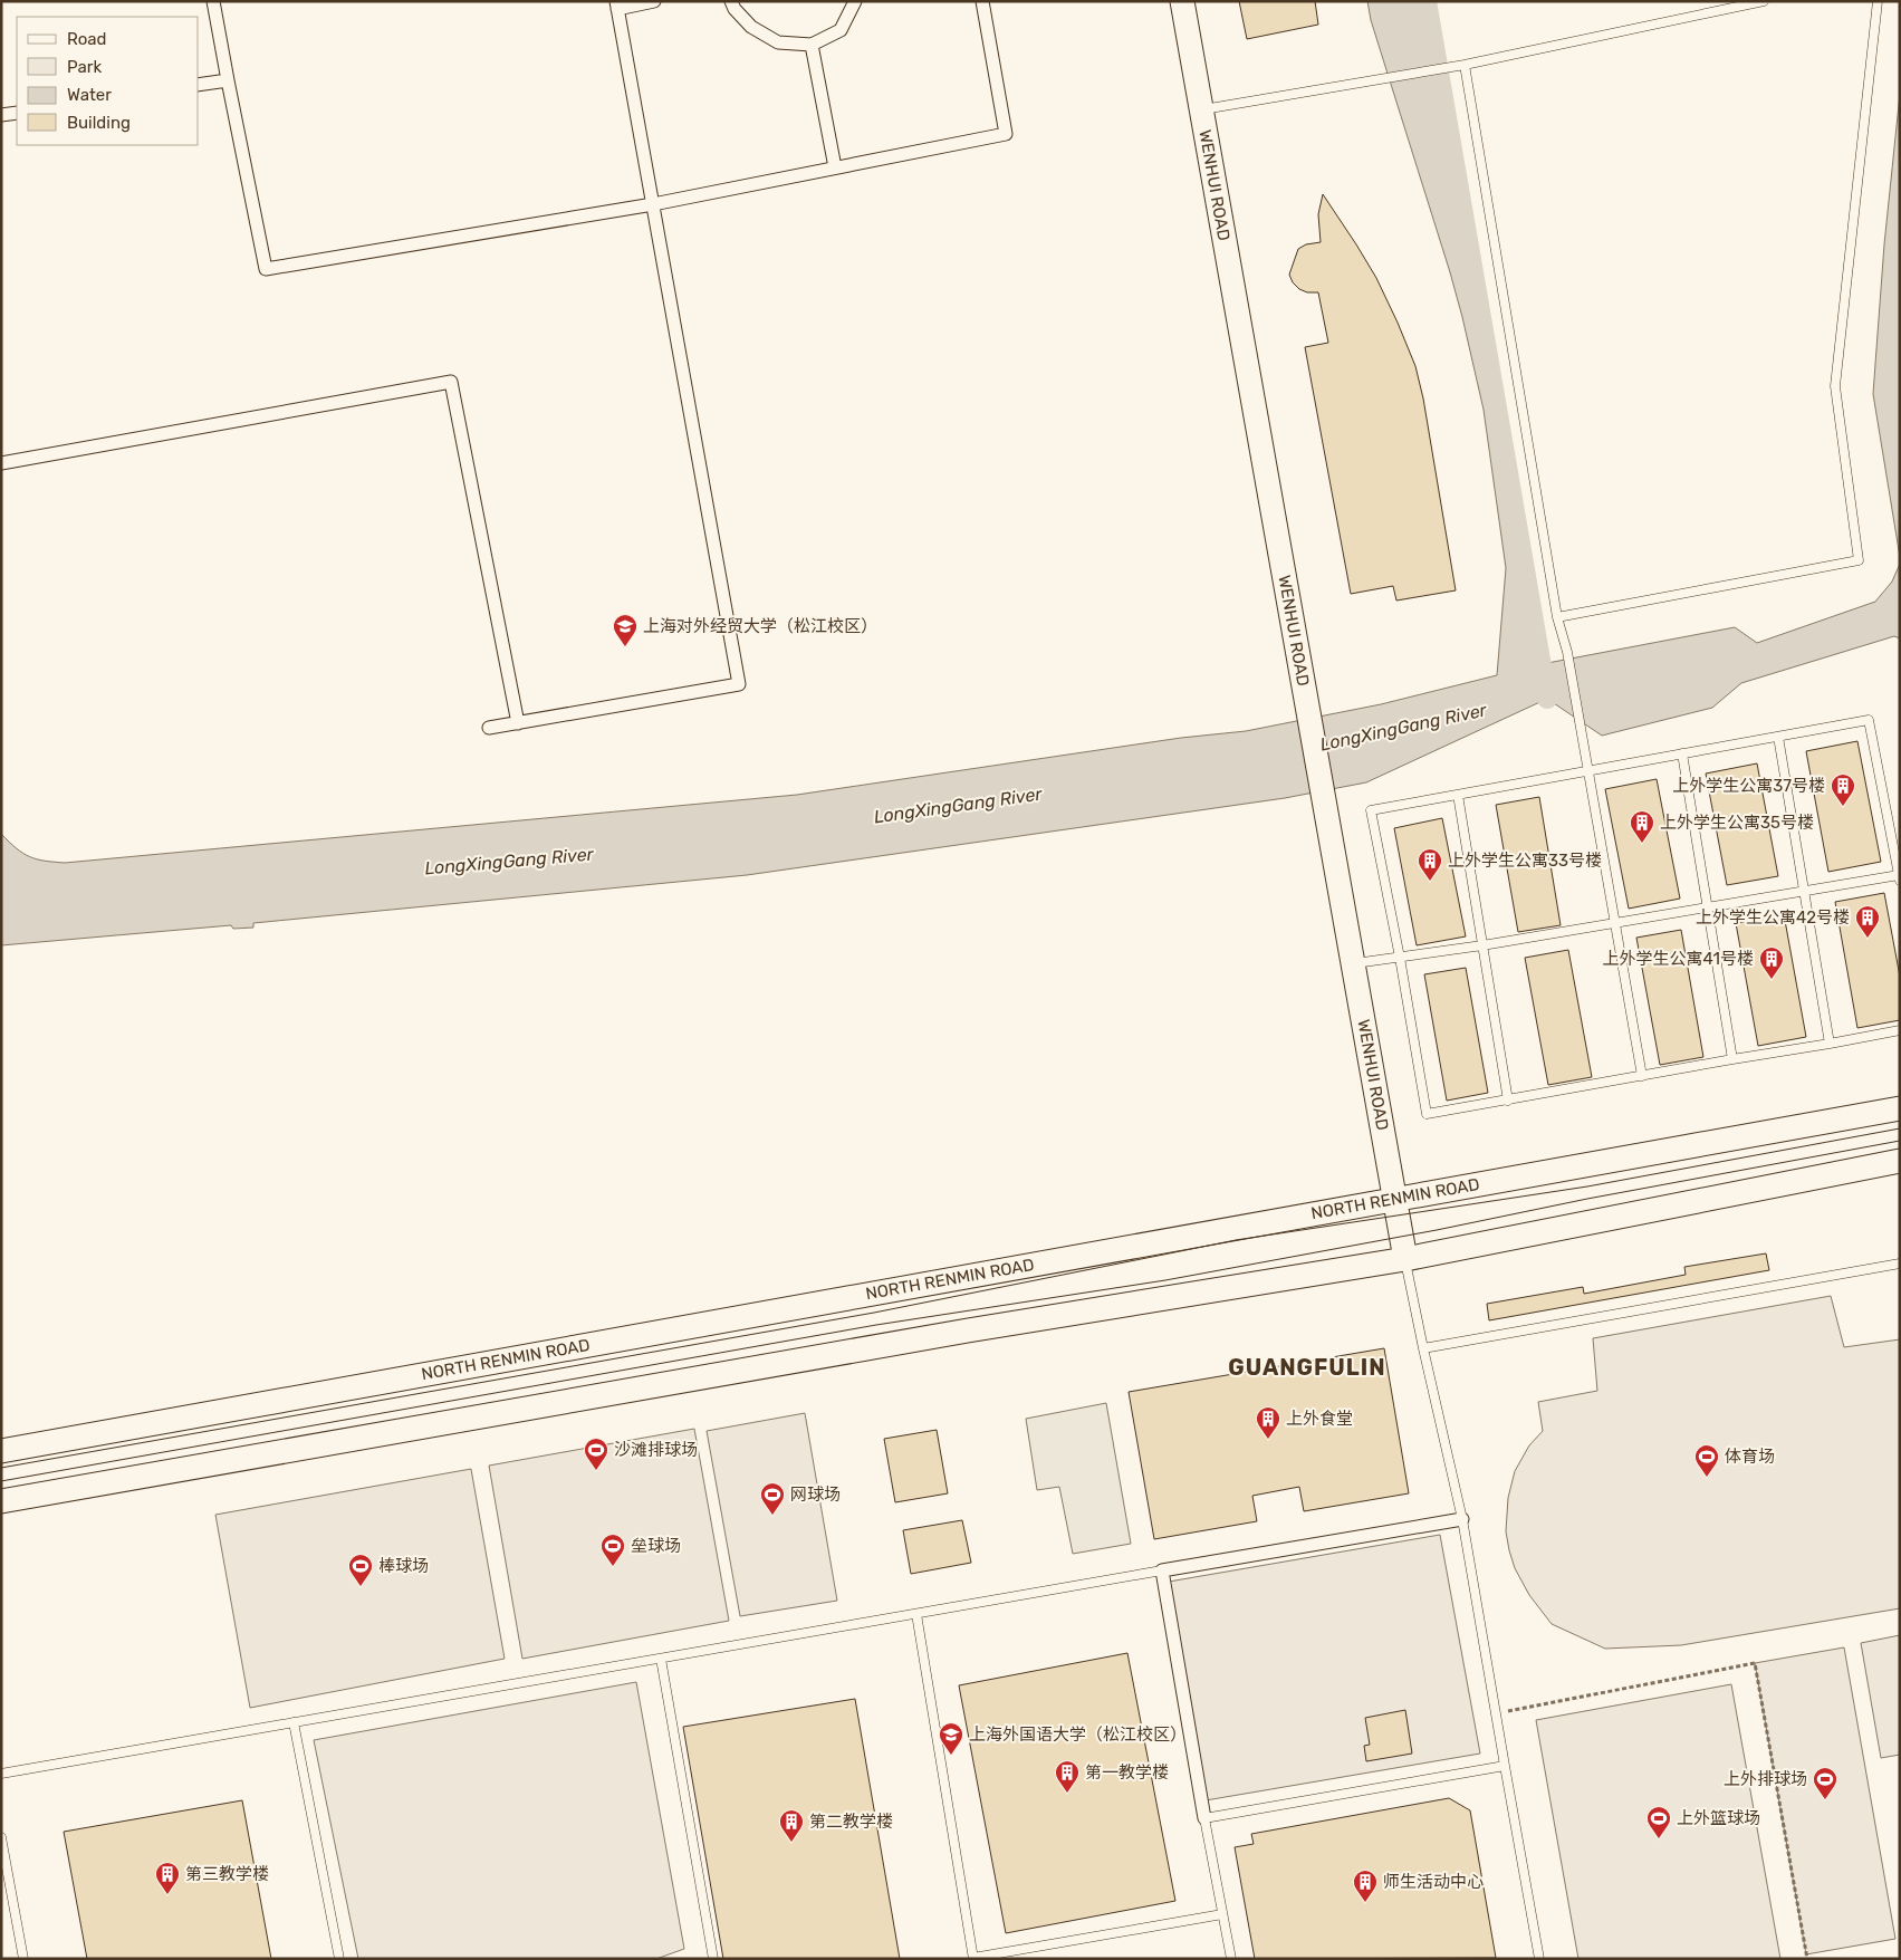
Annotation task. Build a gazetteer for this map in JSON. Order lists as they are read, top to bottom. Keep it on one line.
{"streets":{"main road":["WENHUI ROAD","NORTH RENMIN ROAD"]},"crossings":[["WENHUI ROAD","NORTH RENMIN ROAD"]],"districts":["GUANGFULIN"],"water":["LongXingGang River"],"places":{"school or university":["上海对外经贸大学（松江校区）","上海外国语大学（松江校区）"],"building":["上外学生公寓37号楼","上外学生公寓35号楼","上外学生公寓33号楼","上外学生公寓42号楼","上外学生公寓41号楼","上外食堂","第一教学楼","第二教学楼","第三教学楼","师生活动中心"],"sports":["沙滩排球场","体育场","网球场","垒球场","棒球场","上外排球场","上外篮球场"]},"legend":["Road","Park","Water","Building"]}
